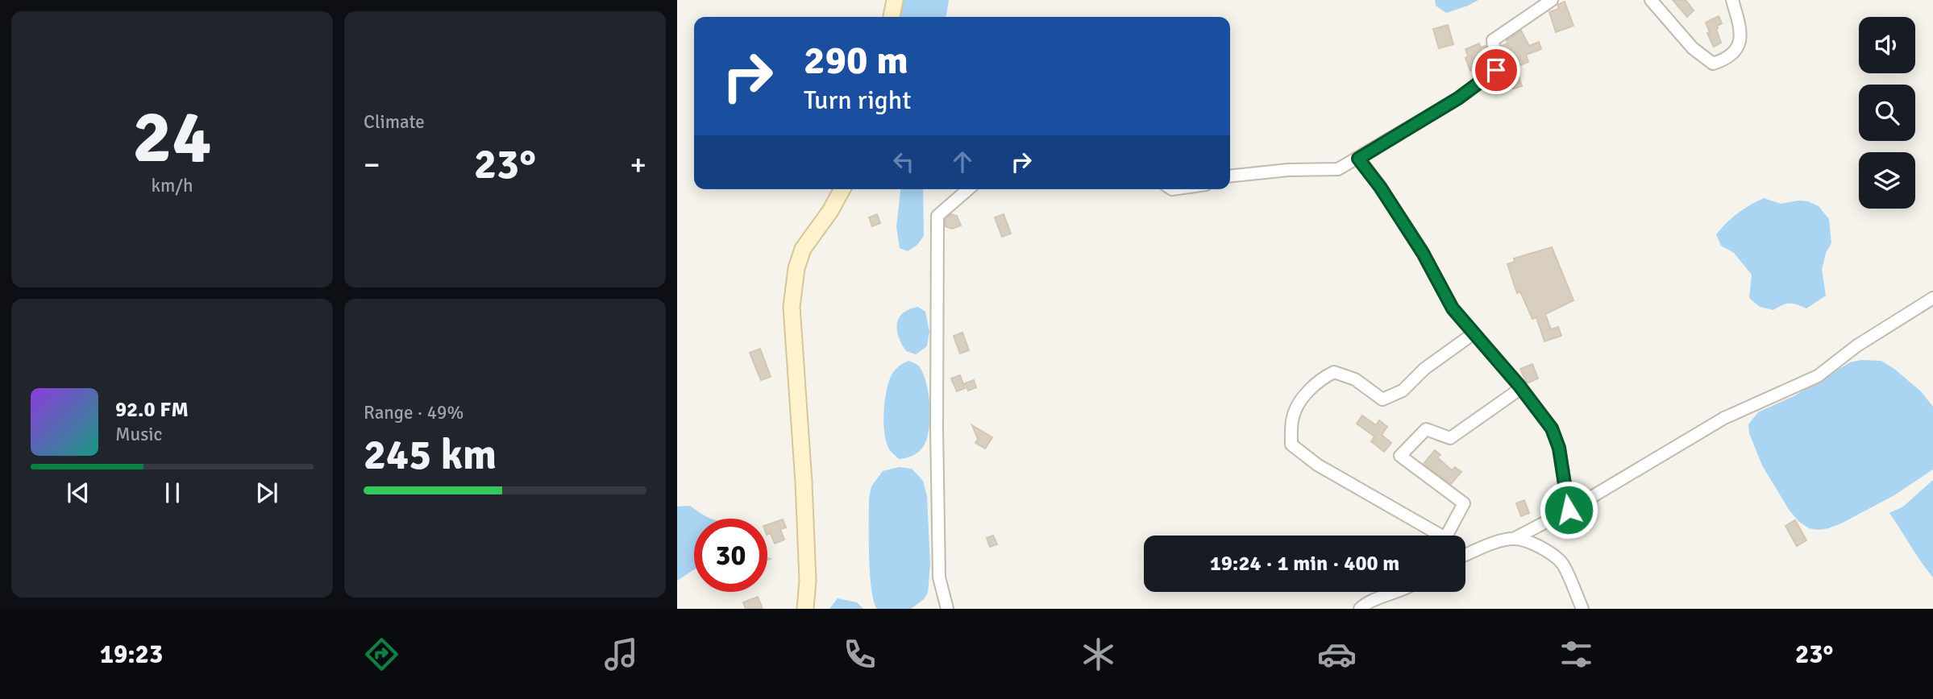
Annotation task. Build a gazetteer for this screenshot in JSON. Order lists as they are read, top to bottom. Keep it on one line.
{"page":{"tile":[["24","km/h"],"Climate",["Range · 49%","245 km"]],"turn":["290 m","Turn right"],"heat":["−","23°","+"],"song":["92.0 FM","Music"],"limit":"30","trip":"19:24 · 1 min · 400 m","tabs":["19:23","23°"]}}
